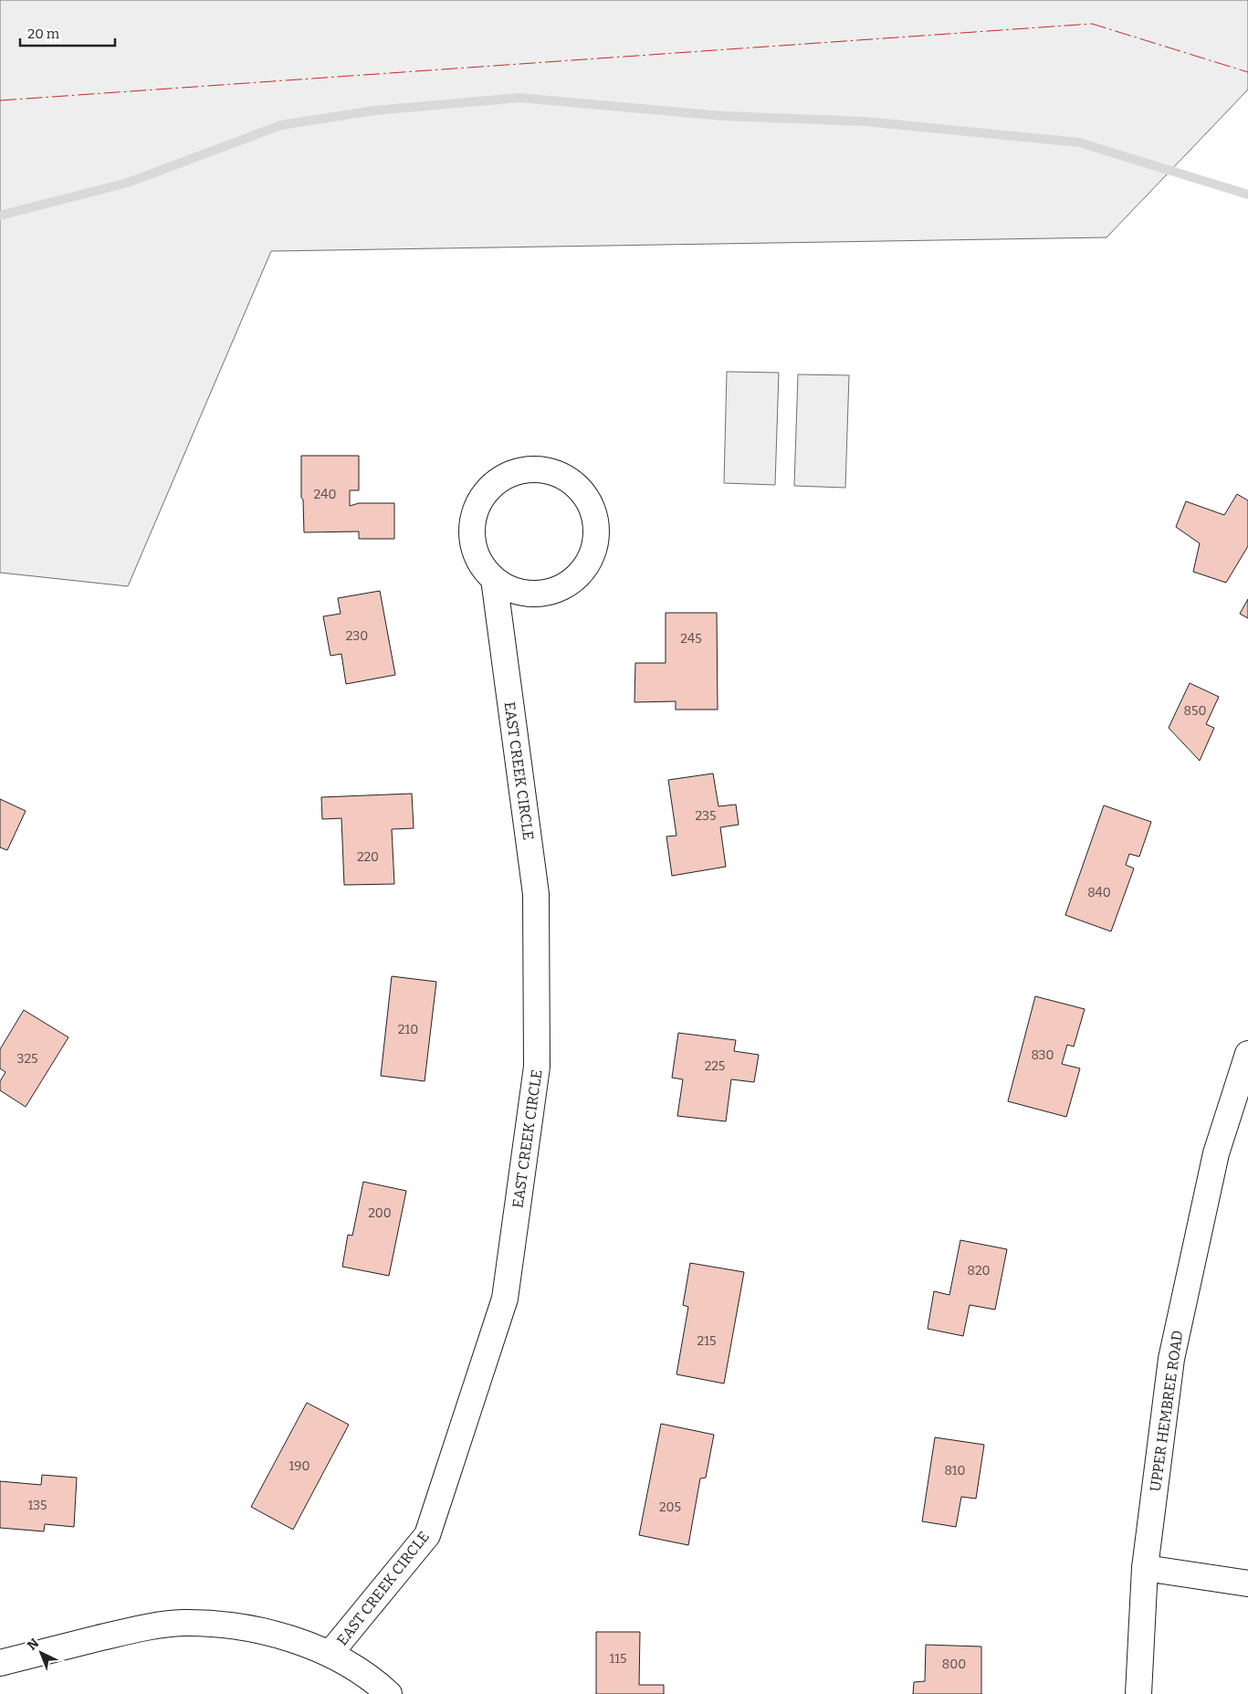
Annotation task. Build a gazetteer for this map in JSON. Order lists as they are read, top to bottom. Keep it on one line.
{"streets":{"street":["EAST CREEK CIRCLE","UPPER HEMBREE ROAD"]},"house_numbers":["240","230","245","850","235","220","840","210","830","325","225","200","820","215","190","810","135","205","115","800"],"scale_bar":"20 m","north":"top left"}
